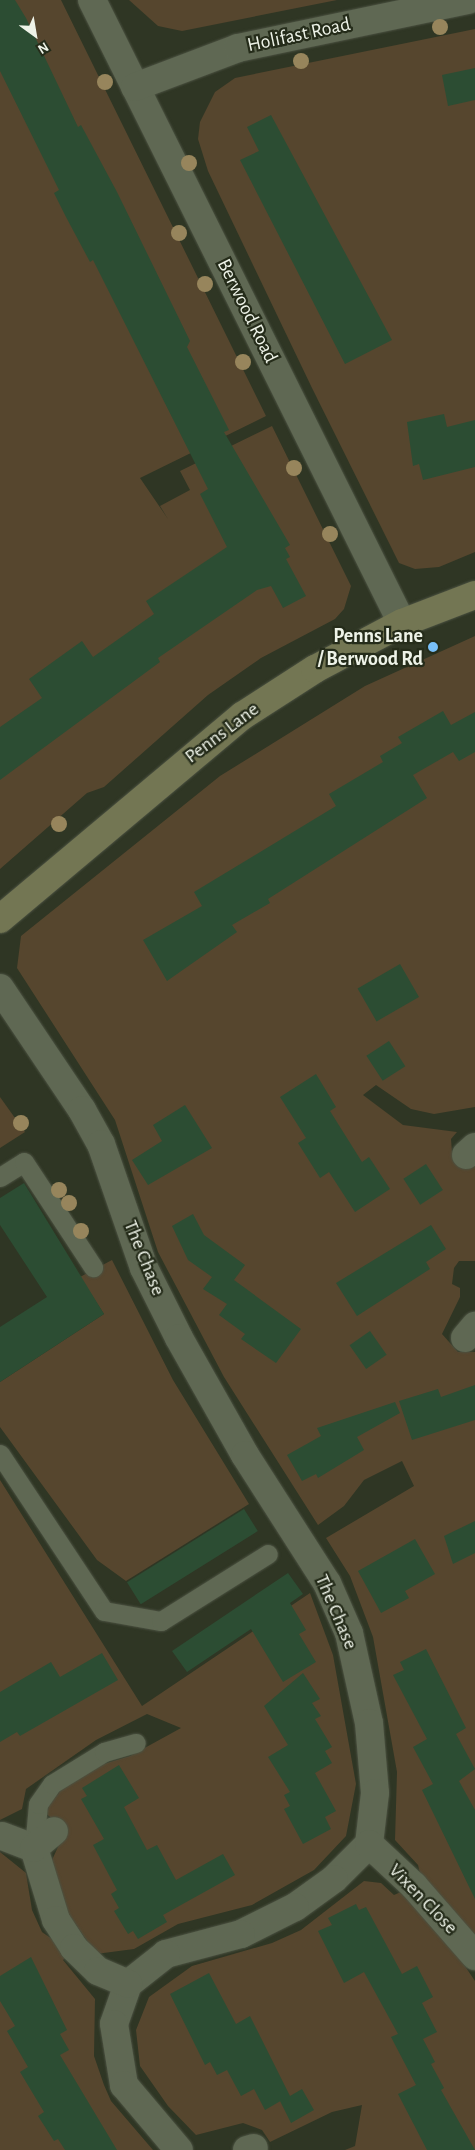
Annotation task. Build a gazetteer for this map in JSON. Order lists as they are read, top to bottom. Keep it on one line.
{"streets":{"main road":["Penns Lane"],"street":["Holifast Road","Berwood Road","The Chase","Vixen Close"]},"crossings":[["Holifast Road","Berwood Road"],["Berwood Road","Penns Lane"],["The Chase","Vixen Close"]],"places":["Penns Lane / Berwood Rd"],"north":"bottom right"}
